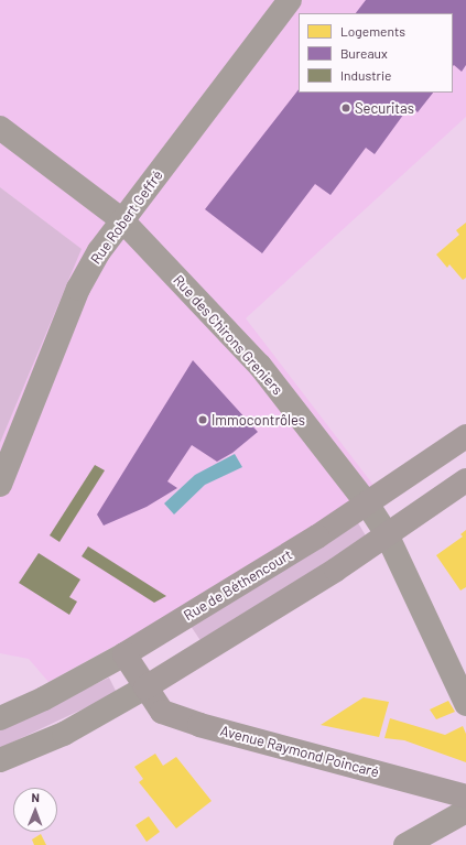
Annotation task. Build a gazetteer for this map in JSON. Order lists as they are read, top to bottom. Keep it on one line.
{"streets":{"main road":["Rue de Béthencourt","Avenue Raymond Poincaré"],"street":["Rue Robert Geffré","Rue des Chirons Greniers"]},"crossings":[["Rue Robert Geffré","Rue des Chirons Greniers"],["Rue des Chirons Greniers","Rue de Béthencourt"],["Rue de Béthencourt","Avenue Raymond Poincaré"]],"places":["Securitas","Immocontrôles"],"legend":["Logements","Bureaux","Industrie"],"north":"top"}
